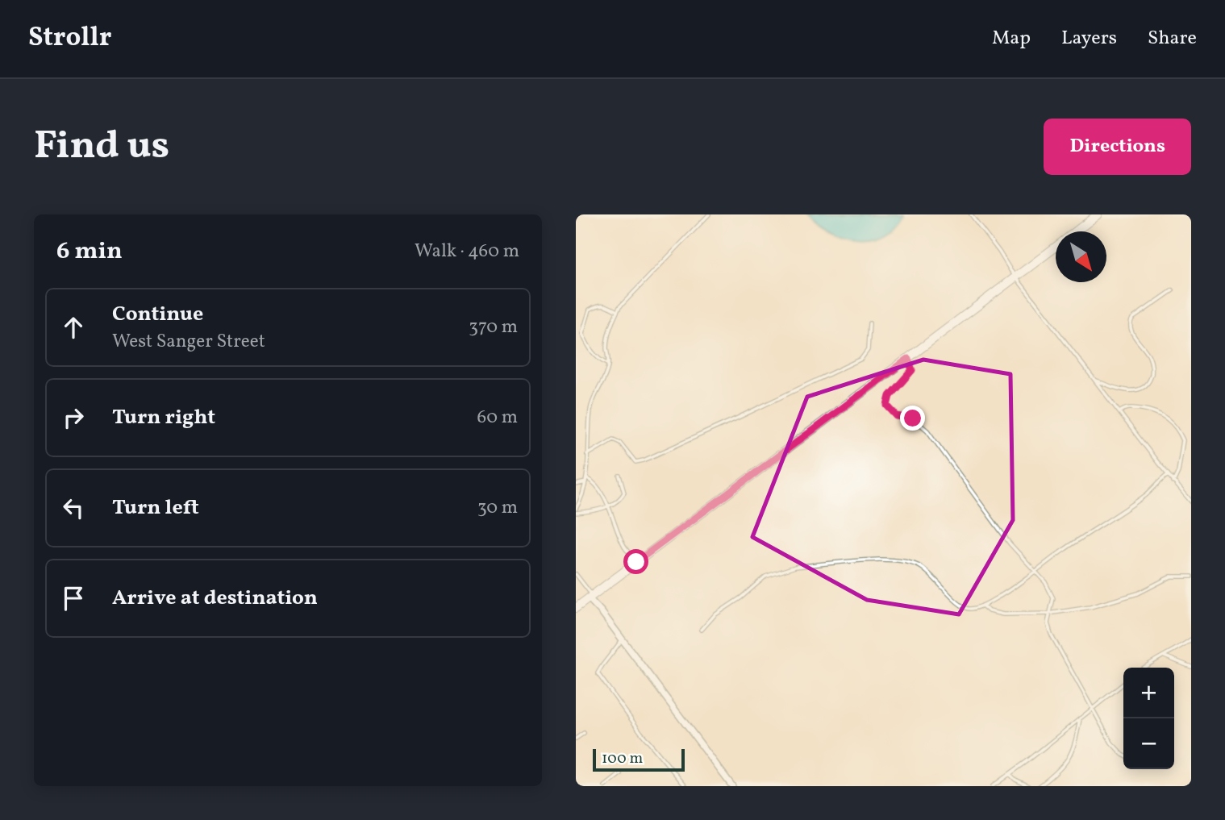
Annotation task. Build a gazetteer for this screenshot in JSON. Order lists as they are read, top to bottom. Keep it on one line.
{"scale_bar":"100 m","north":"bottom right","page":{"header":"Strollr","nav":["Map","Layers","Share"],"buttons":"Directions","title":"Find us","heading":["6 min","Walk · 460 m"],"list":[["Continue","West Sanger Street","370 m"],["Turn right","60 m"],["Turn left","30 m"],"Arrive at destination"],"map_buttons":["+","−"],"scale":"100 m"}}
